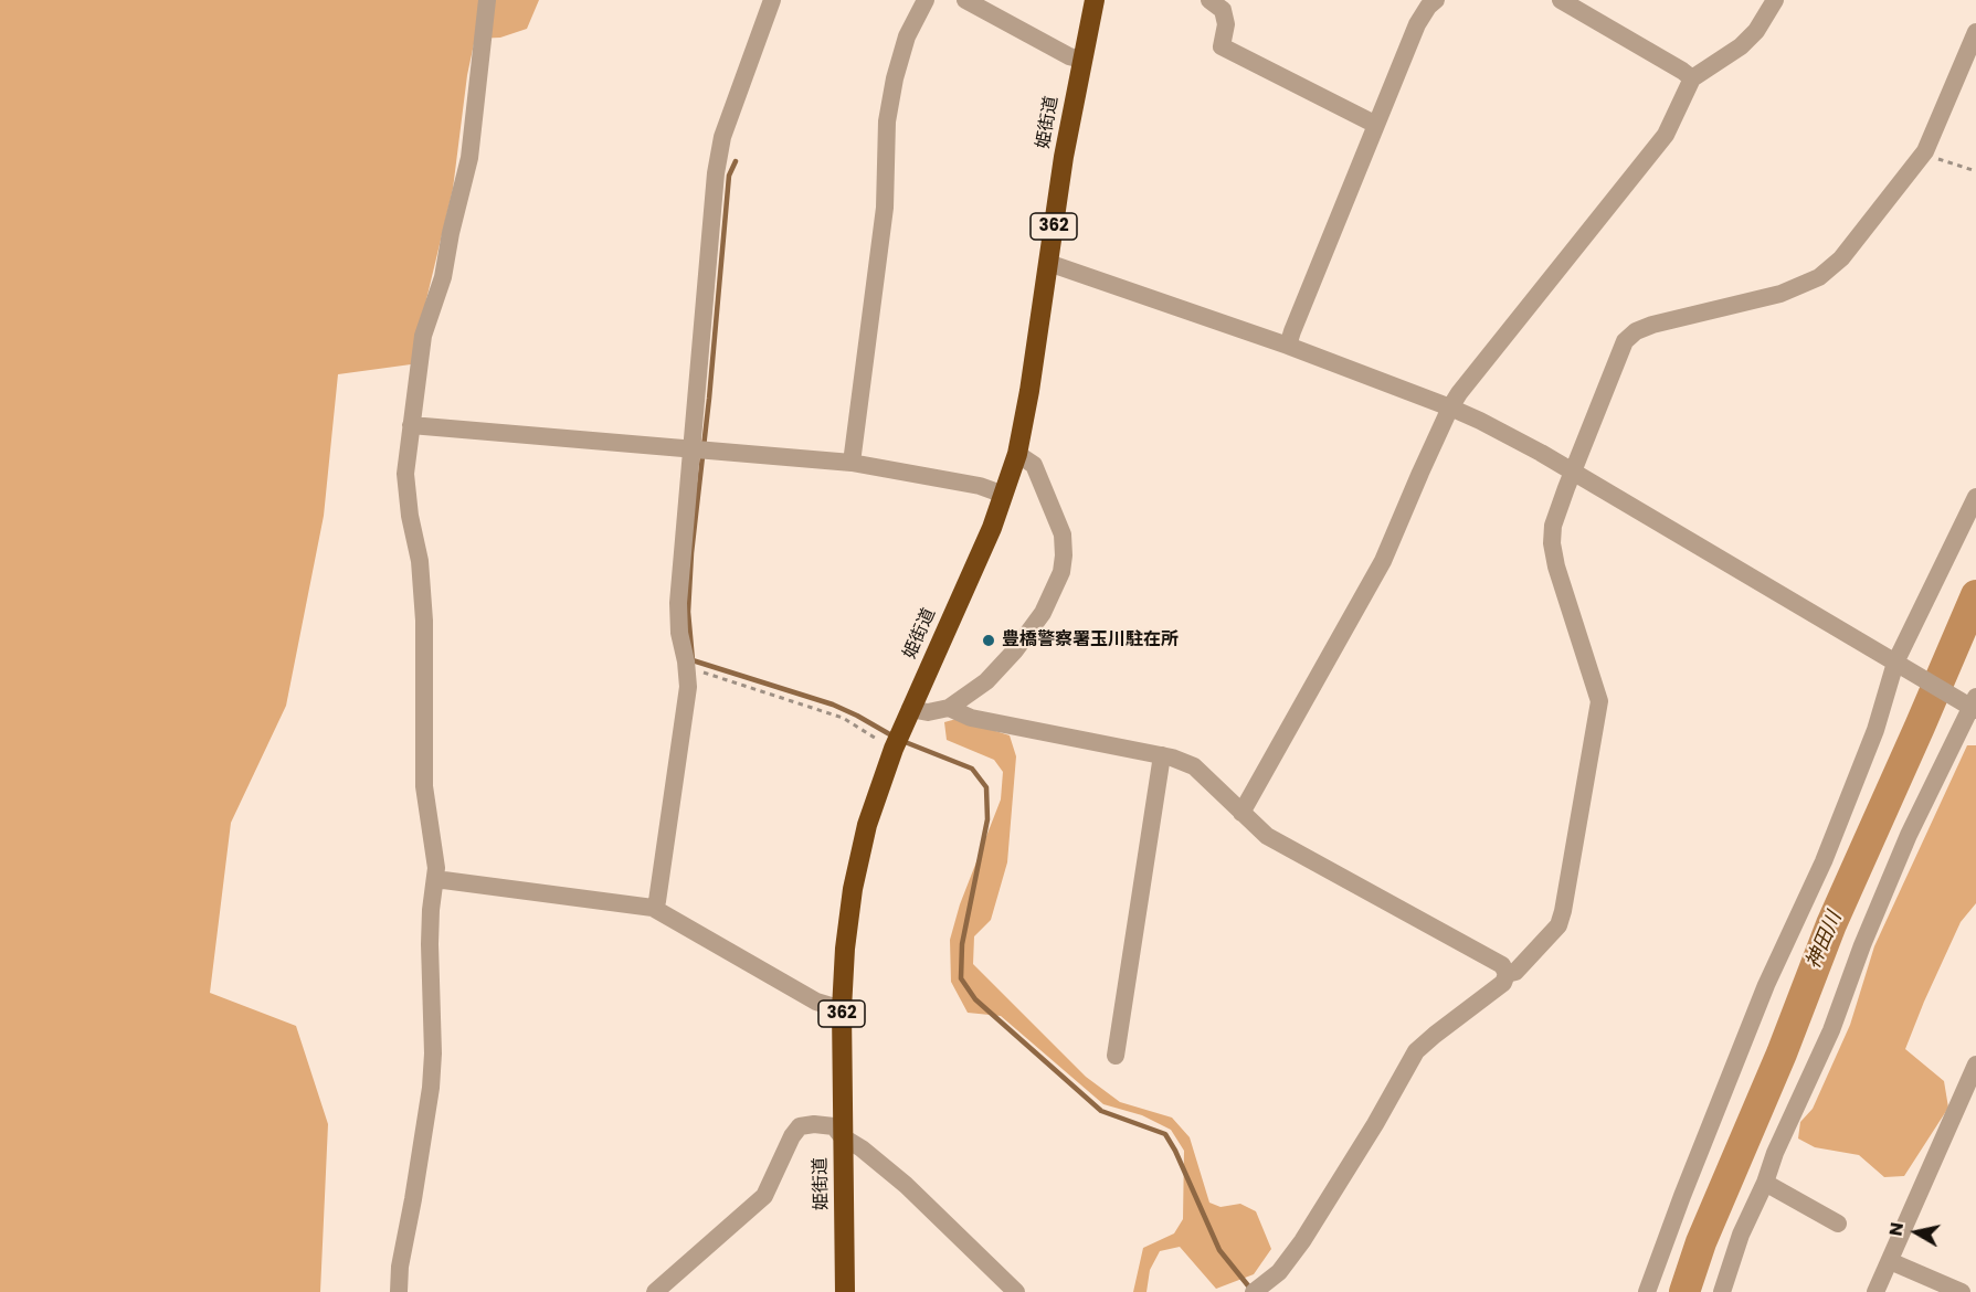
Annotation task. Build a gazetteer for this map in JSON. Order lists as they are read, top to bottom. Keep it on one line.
{"streets":{"highway":["姫街道","362"]},"water":["神田川"],"places":["豊橋警察署玉川駐在所"],"north":"left"}
